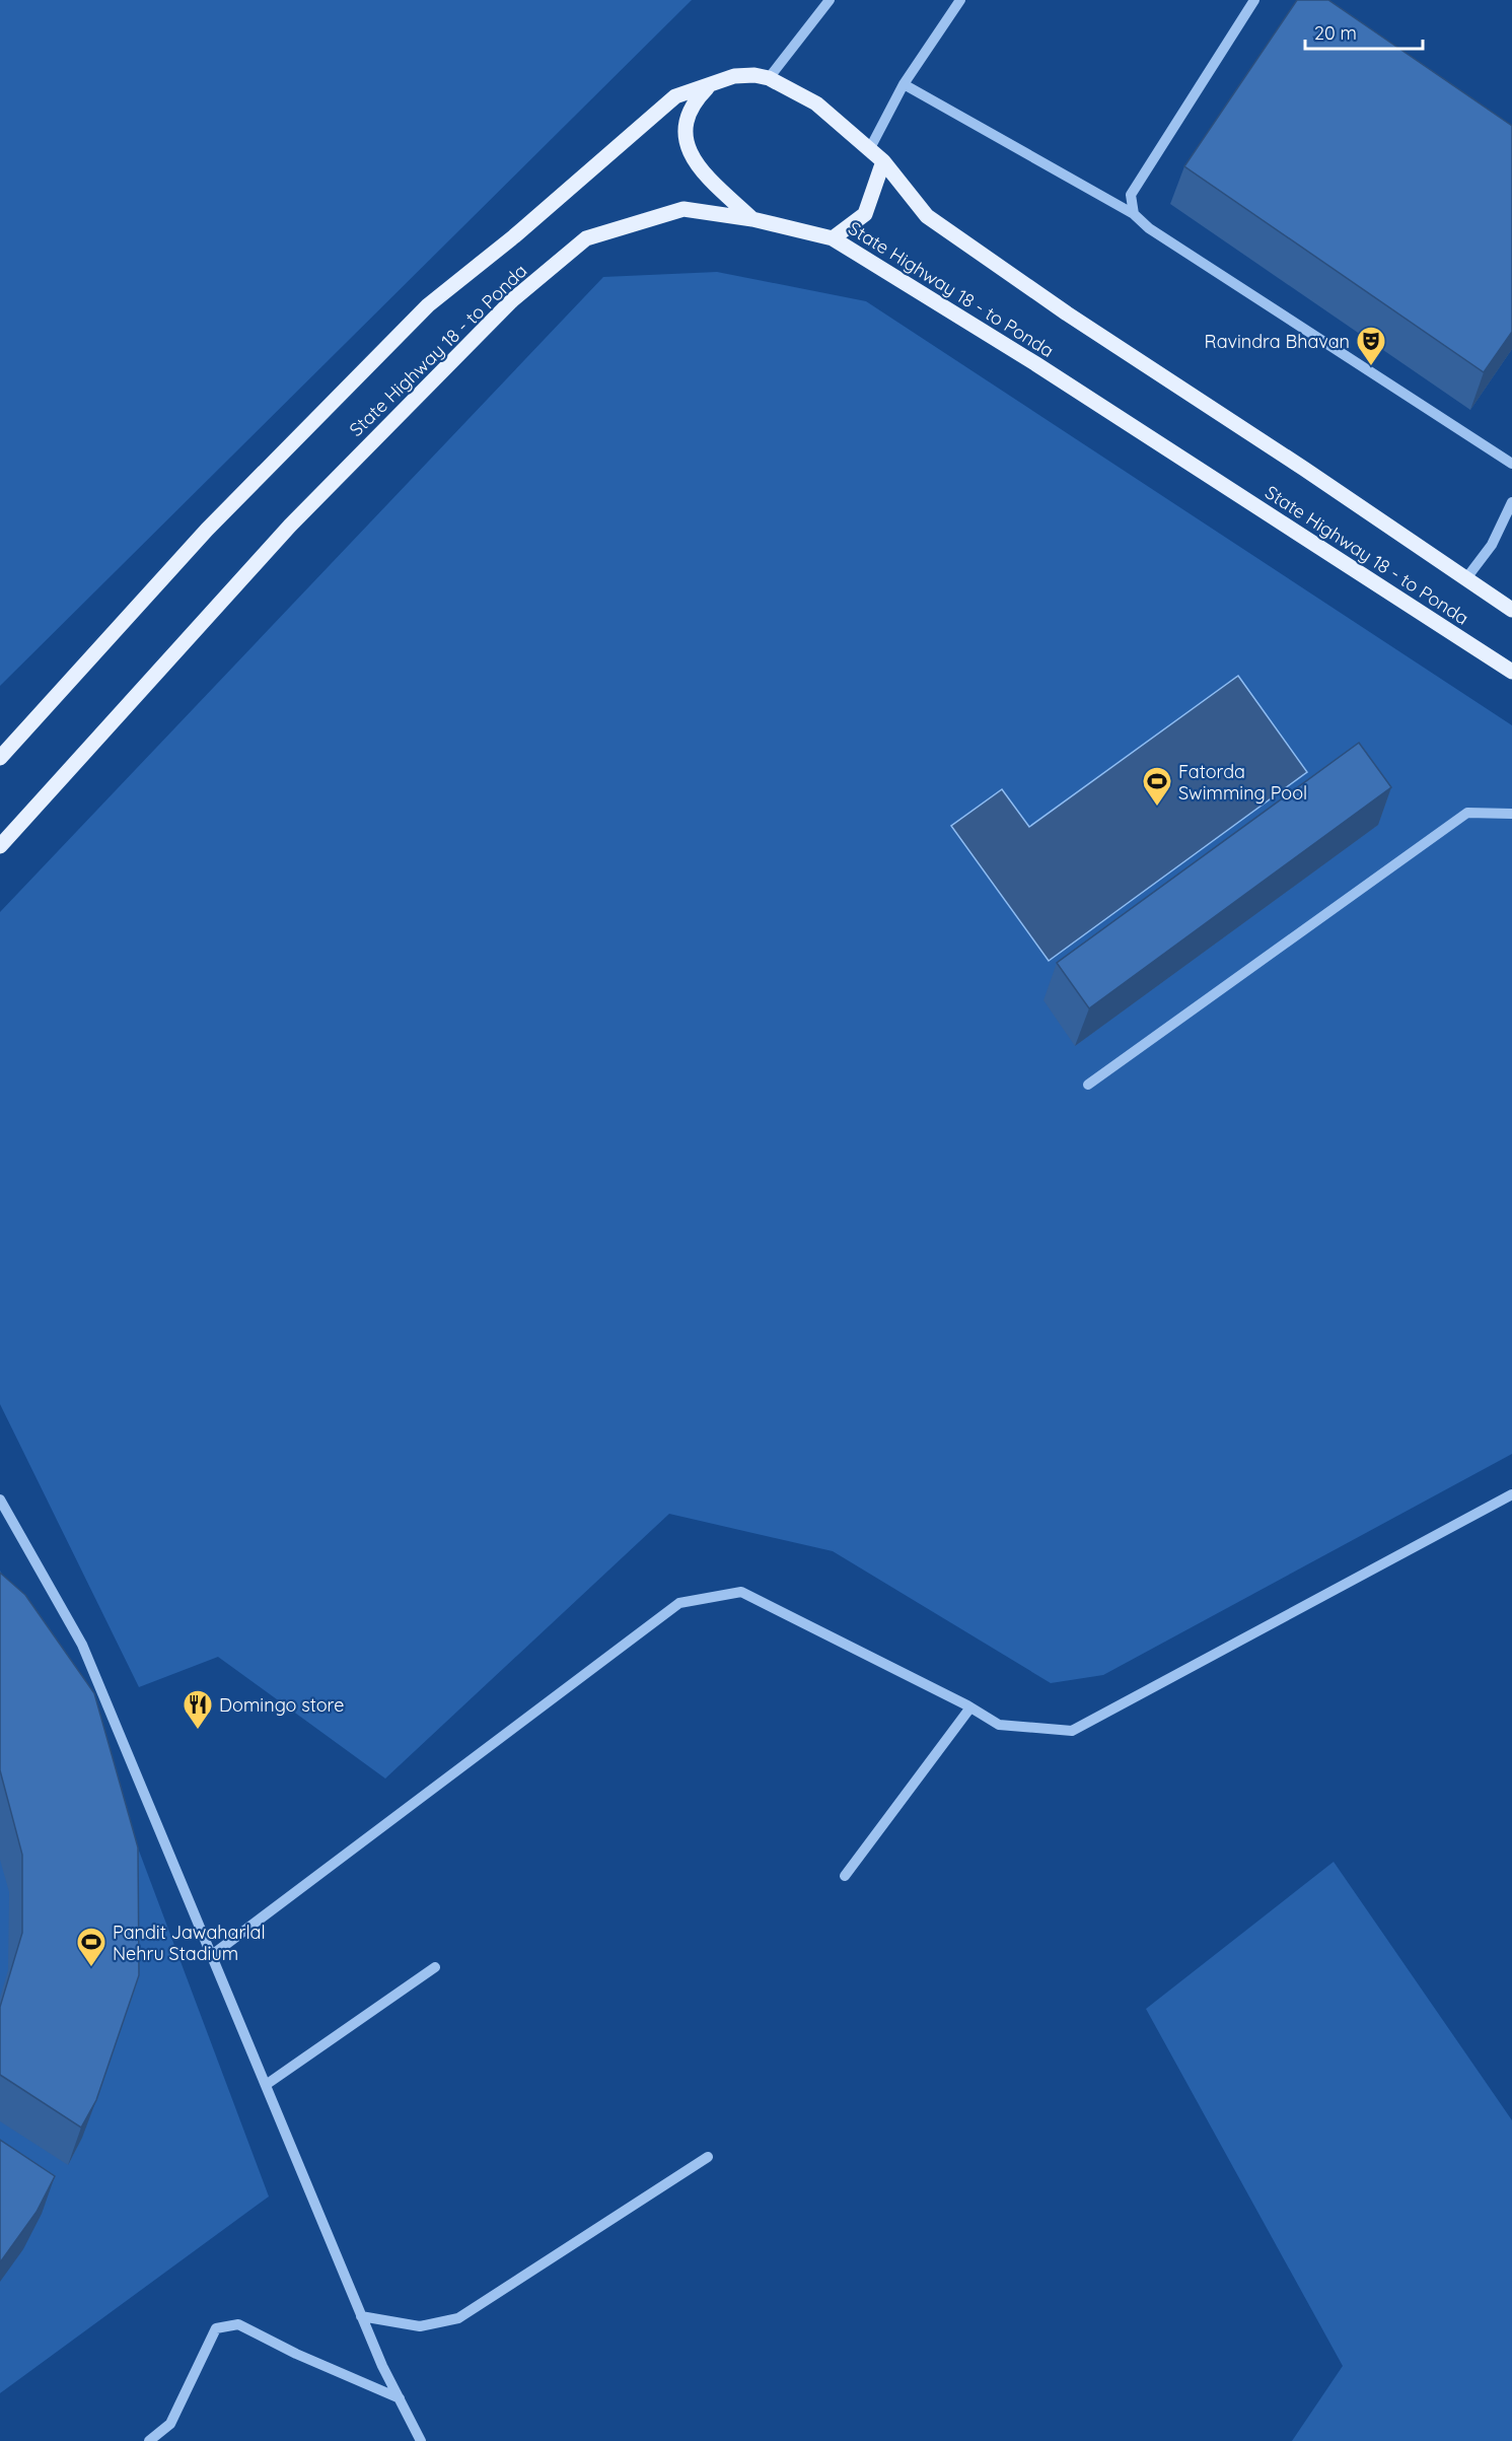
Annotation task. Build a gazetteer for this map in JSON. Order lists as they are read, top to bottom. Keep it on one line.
{"streets":{"main road":["State Highway 18 - to Ponda"]},"places":{"theatre":["Ravindra Bhavan"],"sports":["Fatorda Swimming Pool","Pandit Jawaharlal Nehru Stadium"],"restaurant":["Domingo store"]},"scale_bar":"20 m"}
